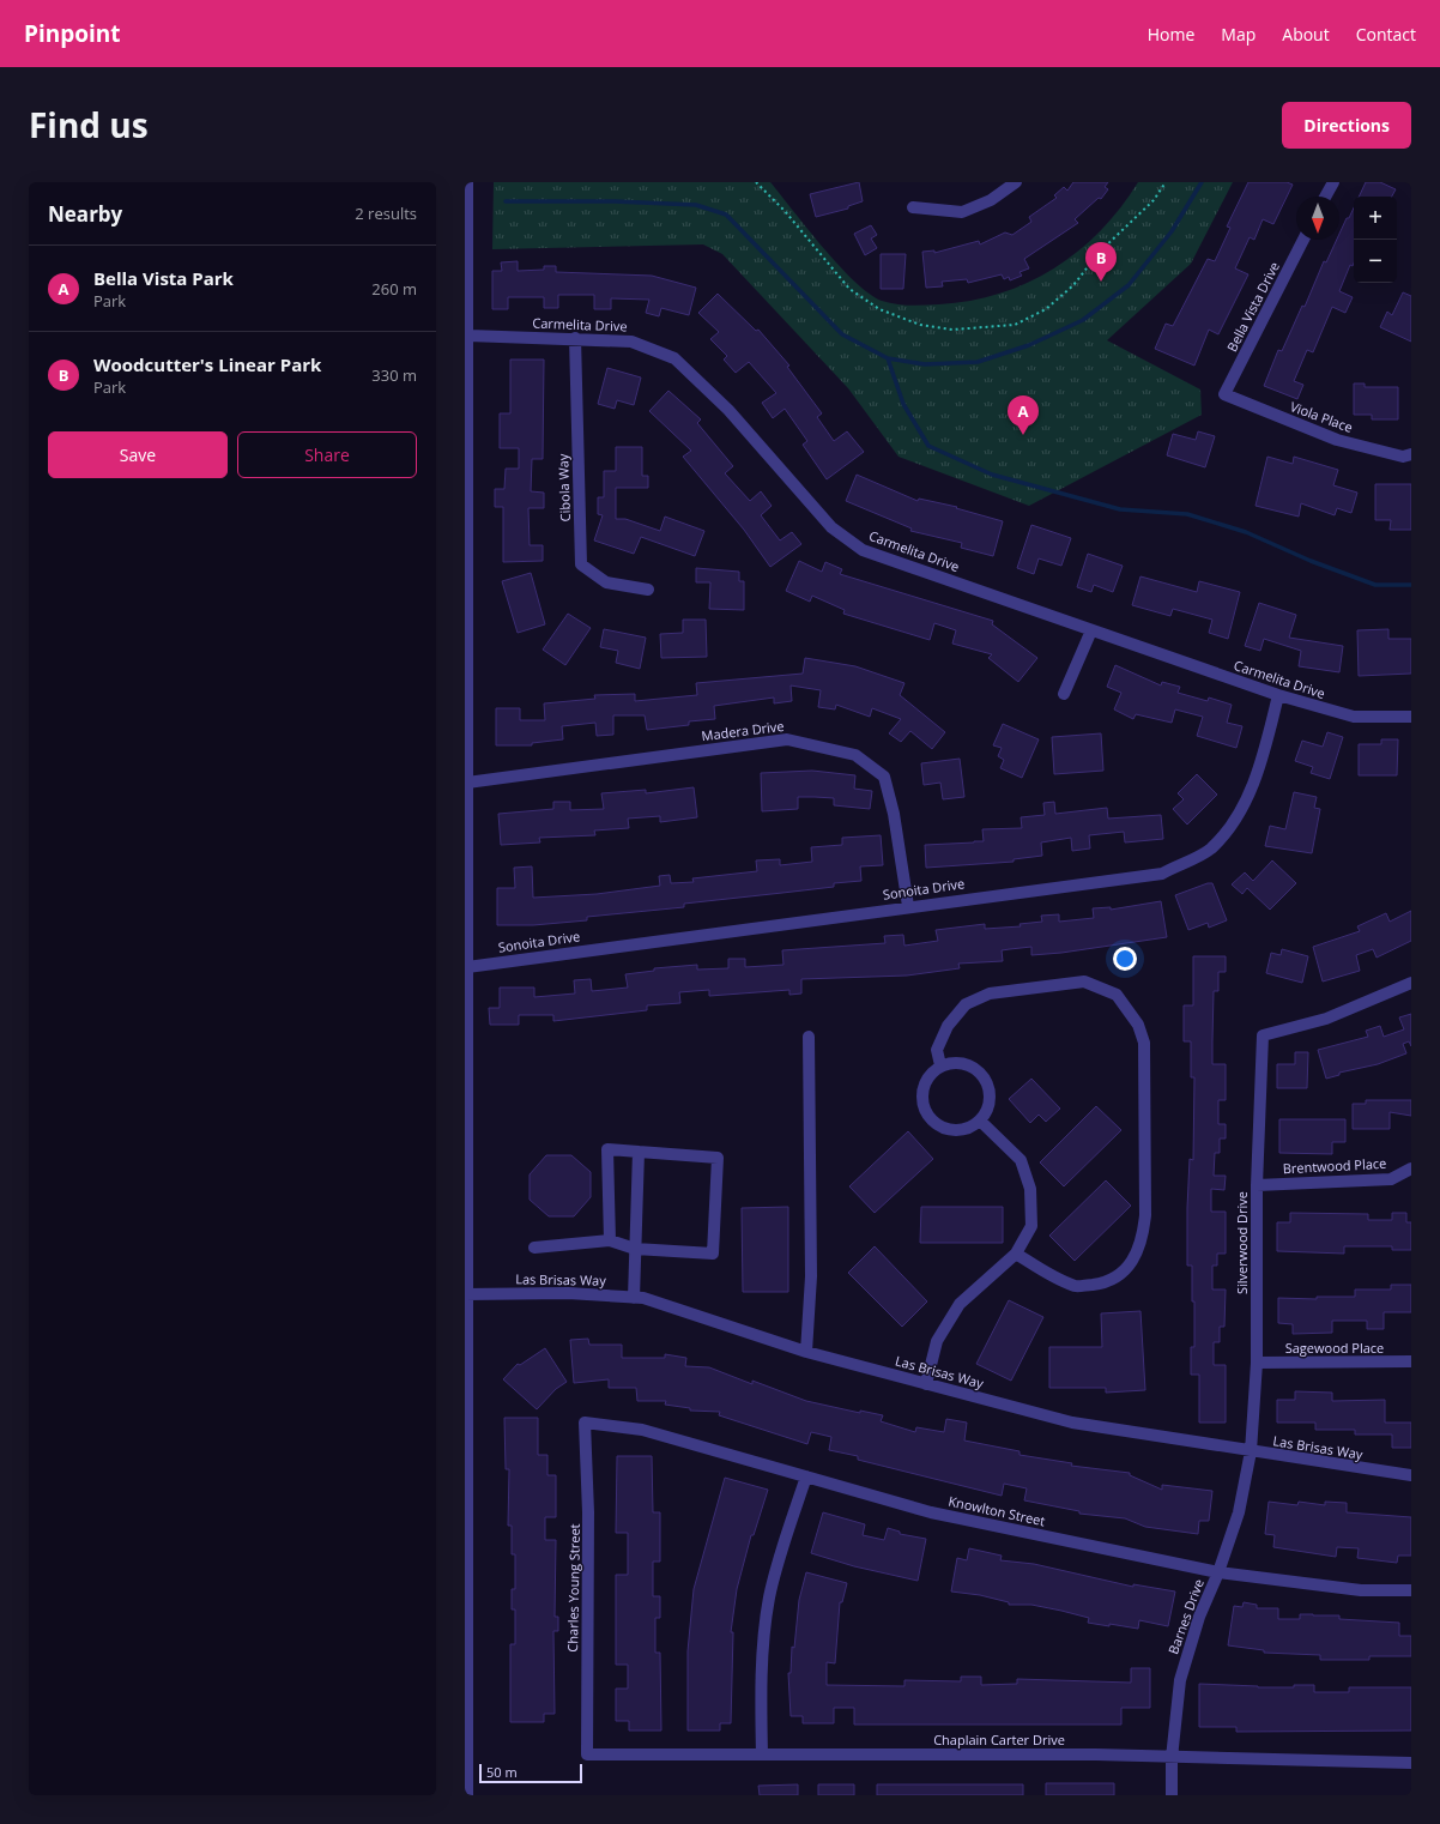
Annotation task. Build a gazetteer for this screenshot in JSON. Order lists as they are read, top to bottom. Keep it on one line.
{"streets":{"street":["Bella Vista Drive","Carmelita Drive","Viola Place","Cibola Way","Madera Drive","Sonoita Drive","Brentwood Place","Silverwood Drive","Las Brisas Way","Sagewood Place","Knowlton Street","Charles Young Street","Barnes Drive","Chaplain Carter Drive"]},"crossings":[["Bella Vista Drive","Viola Place"],["Carmelita Drive","Cibola Way"],["Carmelita Drive","Sonoita Drive"],["Madera Drive","Sonoita Drive"],["Brentwood Place","Silverwood Drive"],["Silverwood Drive","Las Brisas Way"],["Silverwood Drive","Sagewood Place"],["Silverwood Drive","Barnes Drive"],["Las Brisas Way","Barnes Drive"],["Knowlton Street","Charles Young Street"],["Knowlton Street","Barnes Drive"],["Charles Young Street","Chaplain Carter Drive"],["Barnes Drive","Chaplain Carter Drive"]],"scale_bar":"50 m","north":"bottom","page":{"header":"Pinpoint","nav":["Home","Map","About","Contact"],"title":"Find us","buttons":["Directions",["Save","Share"]],"heading":["Nearby","2 results"],"map_buttons":["+","−"],"pins":["B","A"],"list":[{"mark":"A","name":"Bella Vista Park","note":"Park","value":"260 m"},{"mark":"B","name":"Woodcutter's Linear Park","note":"Park","value":"330 m"}],"scale":"50 m"}}
